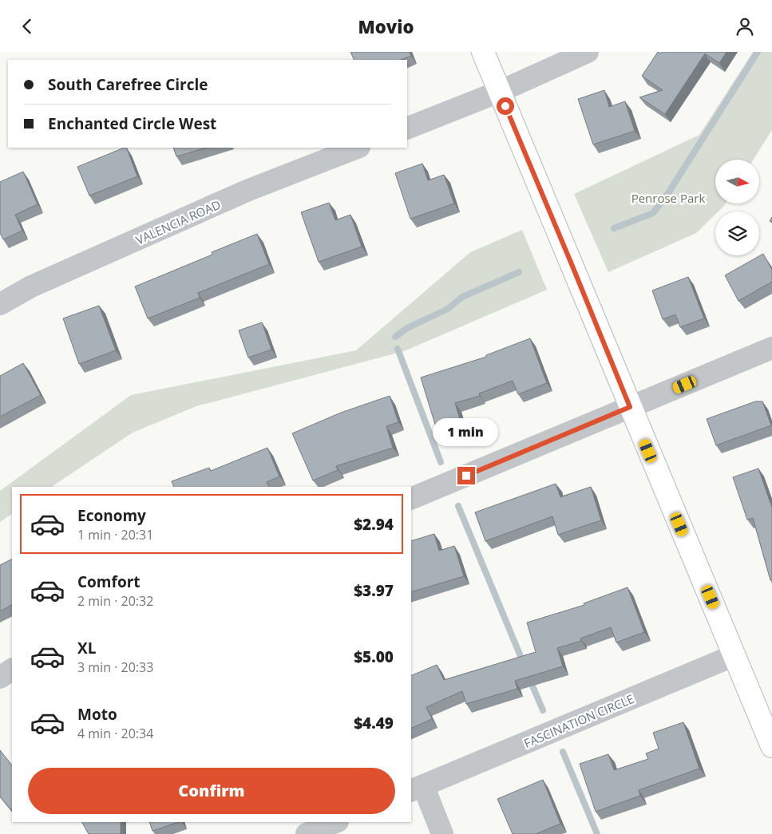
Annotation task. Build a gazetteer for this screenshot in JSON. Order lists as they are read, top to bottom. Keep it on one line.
{"streets":{"street":["VALENCIA ROAD","FASCINATION CIRCLE"]},"parks":["Penrose Park"],"north":"right","page":{"header":"Movio","banner":["South Carefree Circle","Enchanted Circle West"],"bubble":"1 min","list":[{"name":"Economy","note":"1 min · 20:31","value":"$2.94"},{"name":"Comfort","note":"2 min · 20:32","value":"$3.97"},{"name":"XL","note":"3 min · 20:33","value":"$5.00"},{"name":"Moto","note":"4 min · 20:34","value":"$4.49"}],"buttons":"Confirm"}}
